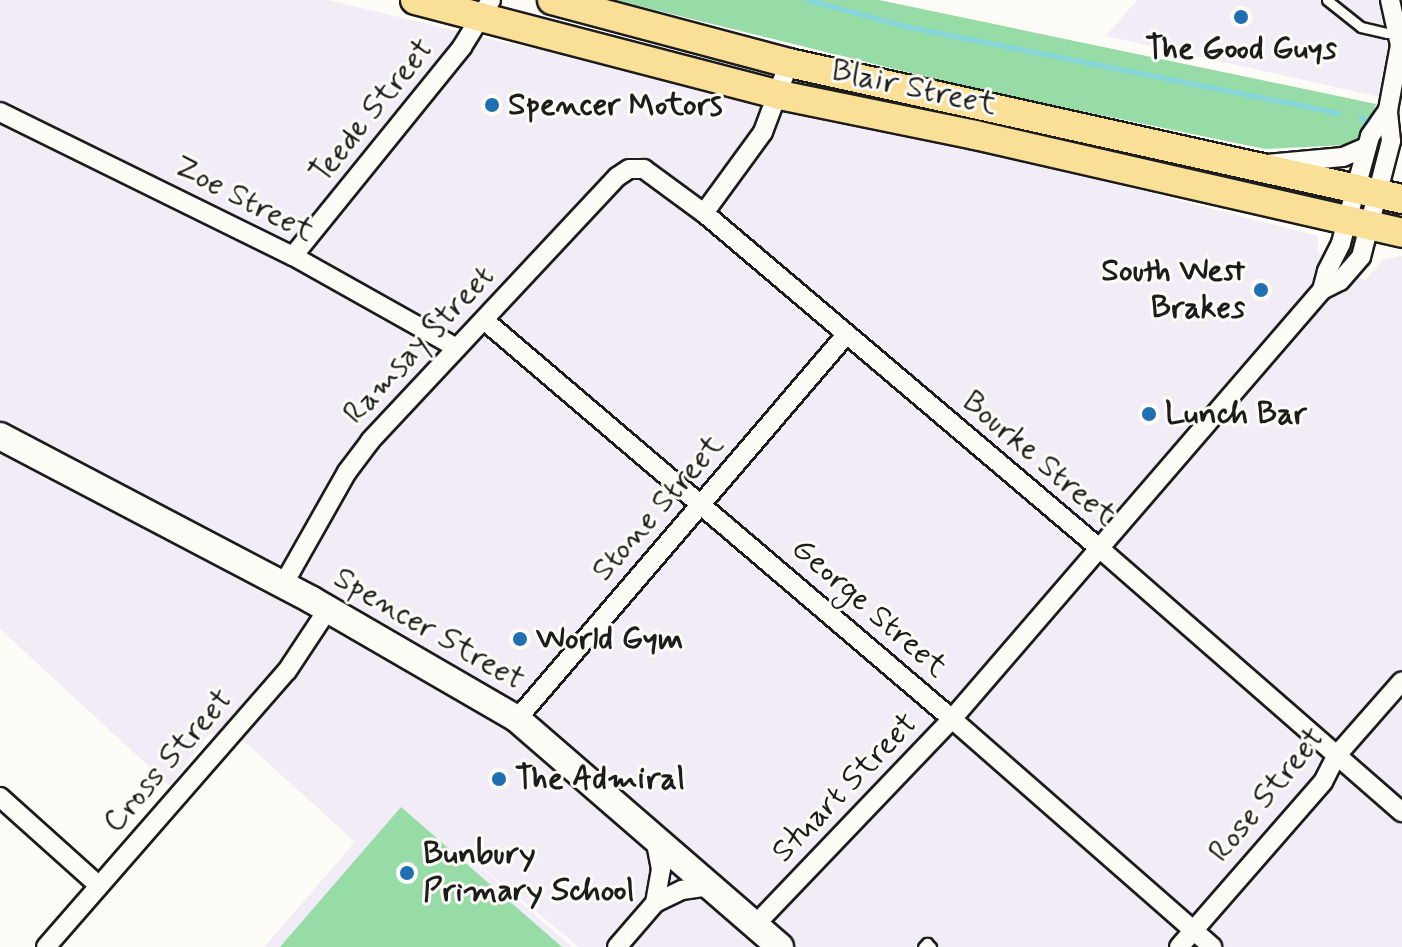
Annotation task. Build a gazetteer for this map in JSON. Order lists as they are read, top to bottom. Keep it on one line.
{"streets":{"main road":["Blair Street","Spencer Street"],"street":["Teede Street","Zoe Street","Ramsay Street","Bourke Street","Stone Street","George Street","Cross Street","Stuart Street","Rose Street"]},"crossings":[["Blair Street","Teede Street"],["Blair Street","Stuart Street"],["Teede Street","Zoe Street"],["Zoe Street","Ramsay Street"],["Ramsay Street","Bourke Street"],["Ramsay Street","George Street"],["Ramsay Street","Spencer Street"],["Bourke Street","Stone Street"],["Bourke Street","Stuart Street"],["Bourke Street","Rose Street"],["Stone Street","George Street"],["Stone Street","Spencer Street"],["George Street","Stuart Street"],["George Street","Rose Street"],["Spencer Street","Cross Street"],["Spencer Street","Stuart Street"]],"places":["The Good Guys","Spencer Motors","South West Brakes","Lunch Bar","World Gym","The Admiral","Bunbury Primary School"]}
